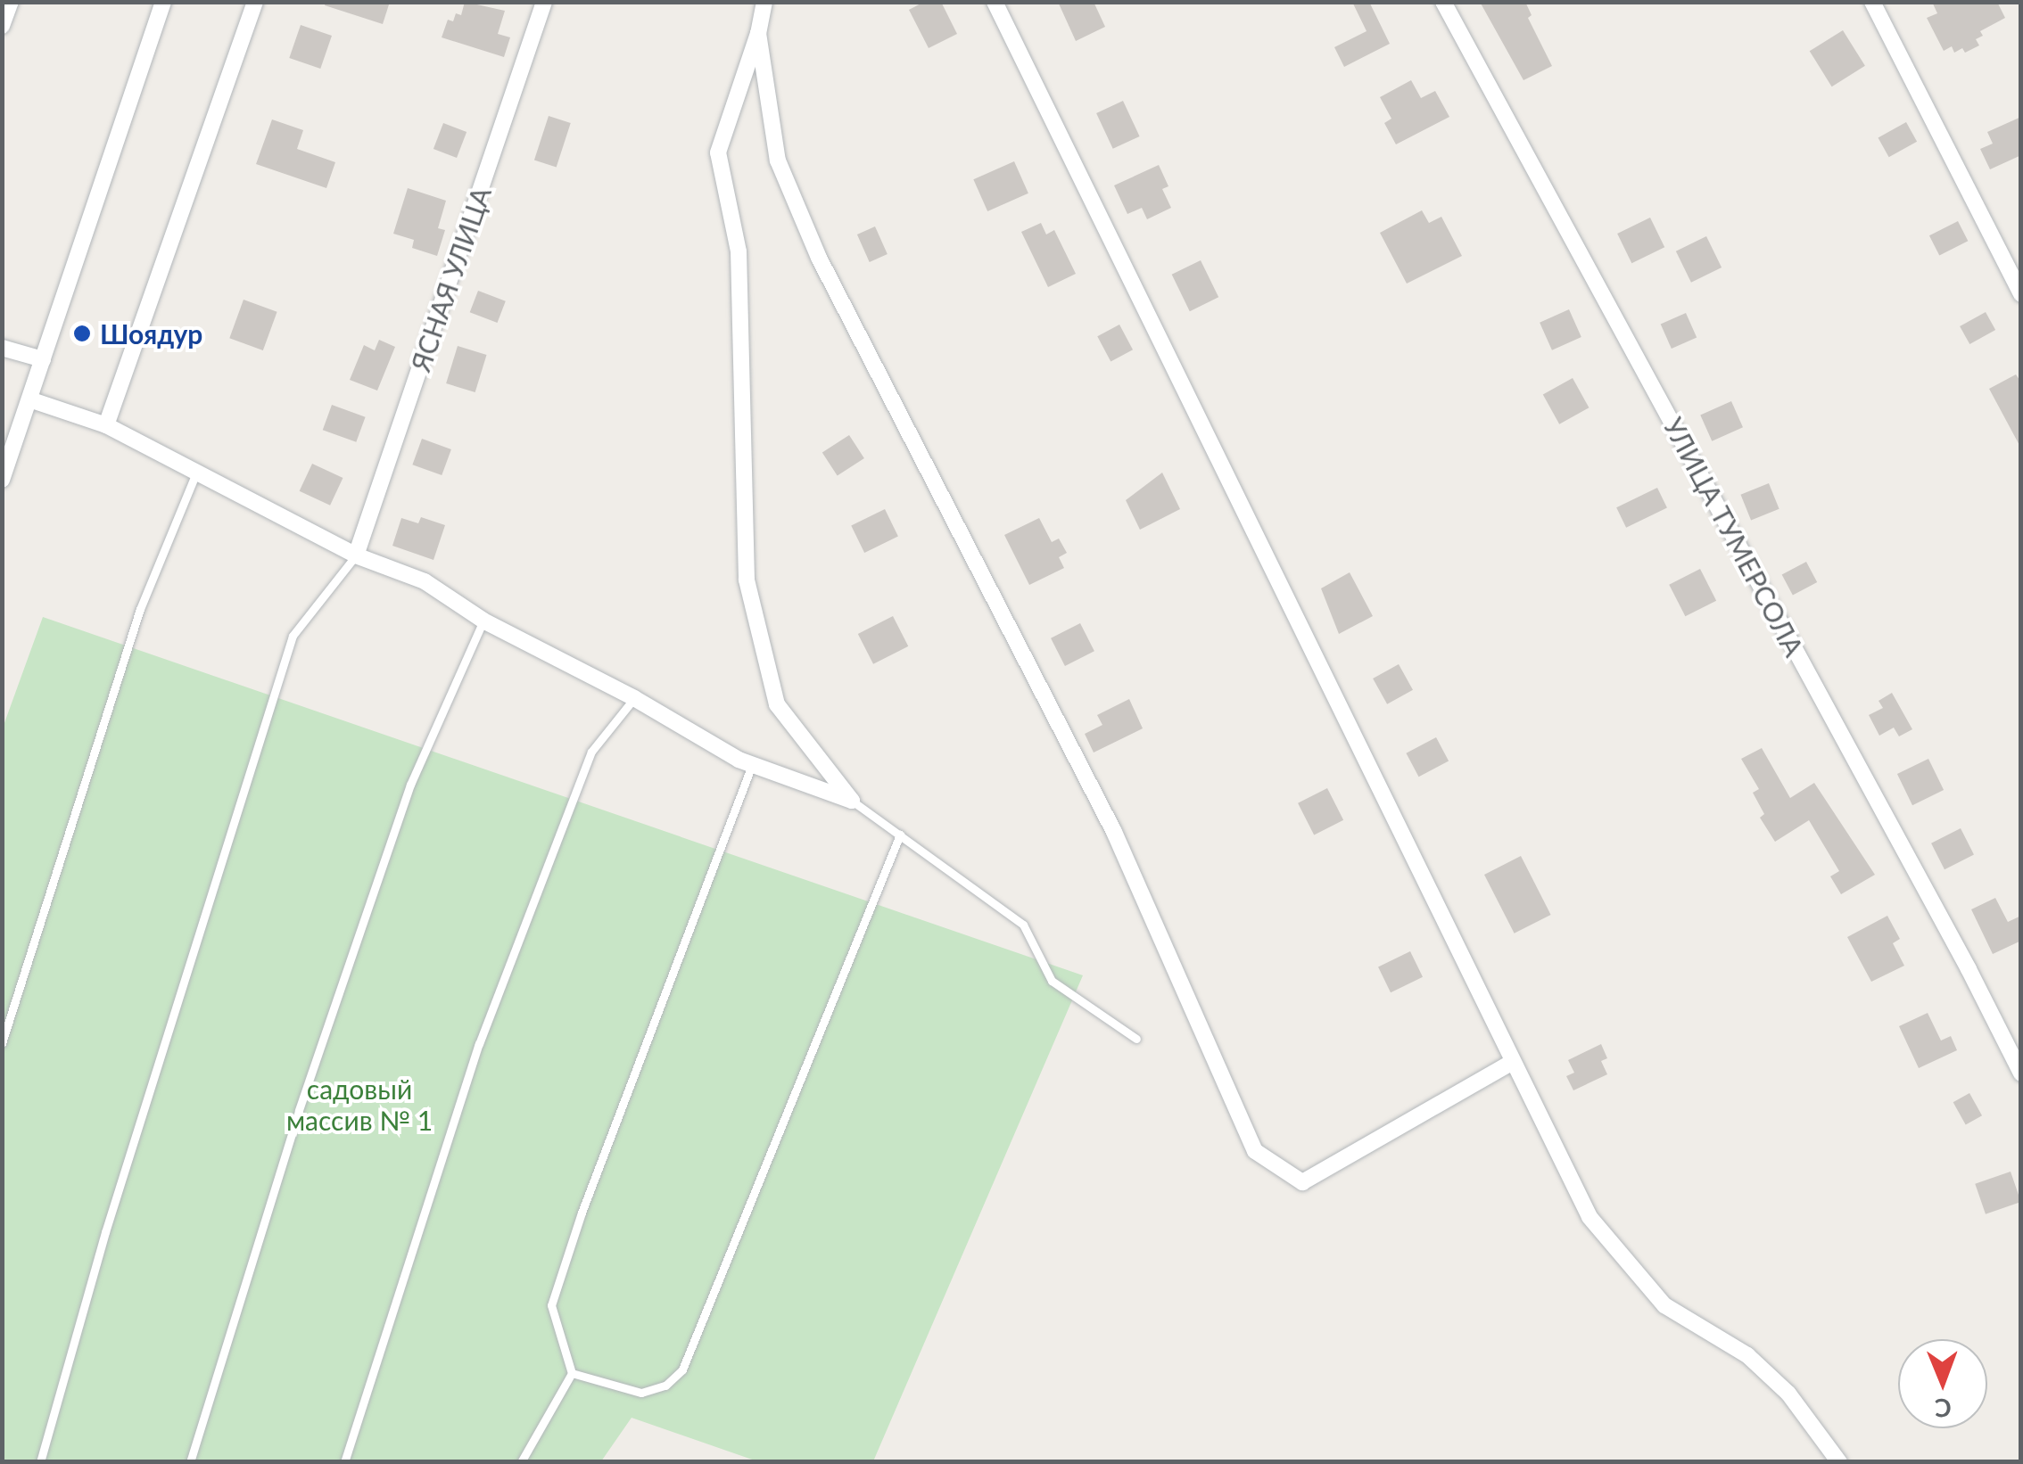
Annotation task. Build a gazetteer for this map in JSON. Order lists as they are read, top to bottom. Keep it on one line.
{"streets":{"street":["ЯСНАЯ УЛИЦА","УЛИЦА ТУМЕРСОЛА"]},"parks":["садовый массив № 1"],"places":["Шоядур"],"north":"bottom"}
